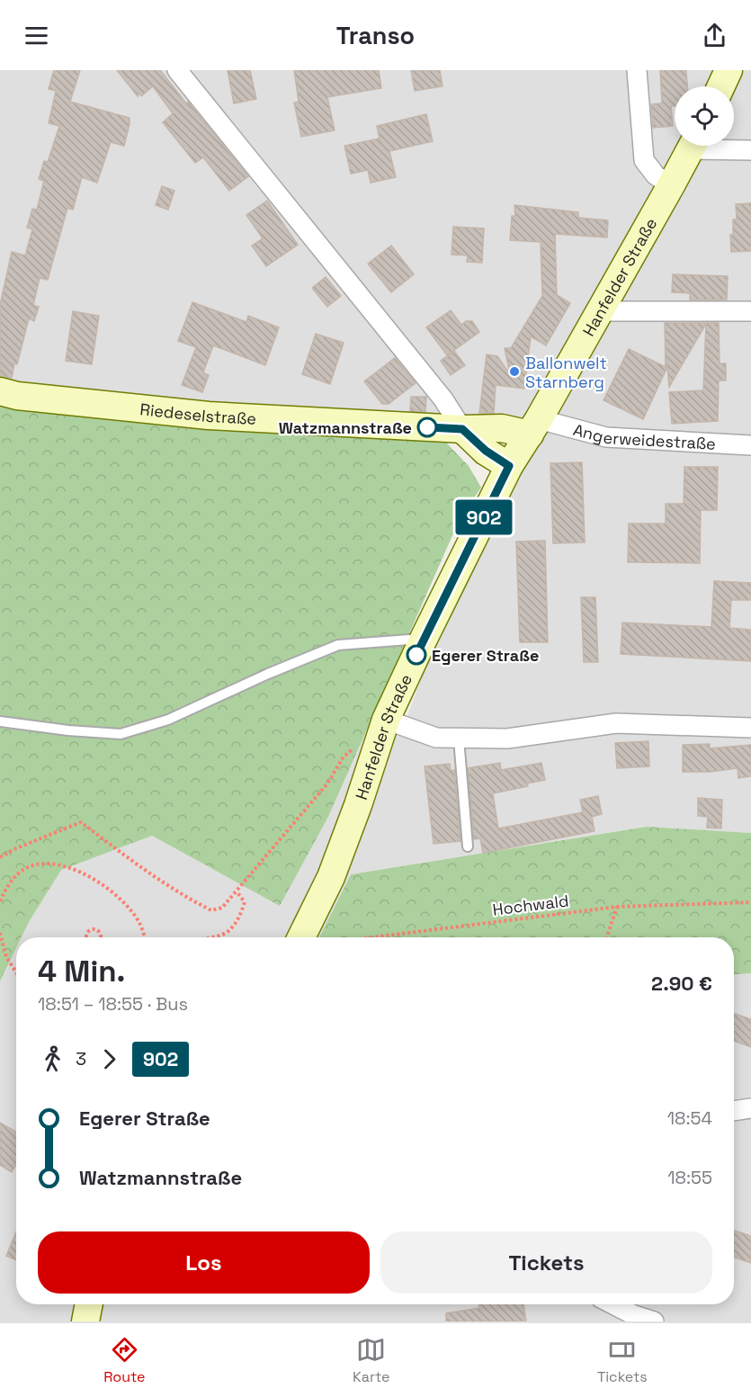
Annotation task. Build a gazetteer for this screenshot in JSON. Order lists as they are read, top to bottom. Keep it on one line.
{"streets":{"street":["Hanfelder Straße","Riedeselstraße","Angerweidestraße"],"path":["Hochwald"]},"crossings":[["Hanfelder Straße","Riedeselstraße"],["Hanfelder Straße","Angerweidestraße"],["Riedeselstraße","Angerweidestraße"]],"places":["Ballonwelt Starnberg","Watzmannstraße","Egerer Straße"],"lines":["bus line 902"],"page":{"header":"Transo","on_map":"902","heading":["4 Min.","18:51 – 18:55 · Bus","2.90 €"],"legs":["3","902"],"list":[{"name":"Egerer Straße","value":"18:54"},{"name":"Watzmannstraße","value":"18:55"}],"buttons":["Los","Tickets"],"tabs":["Route","Karte","Tickets"]}}
